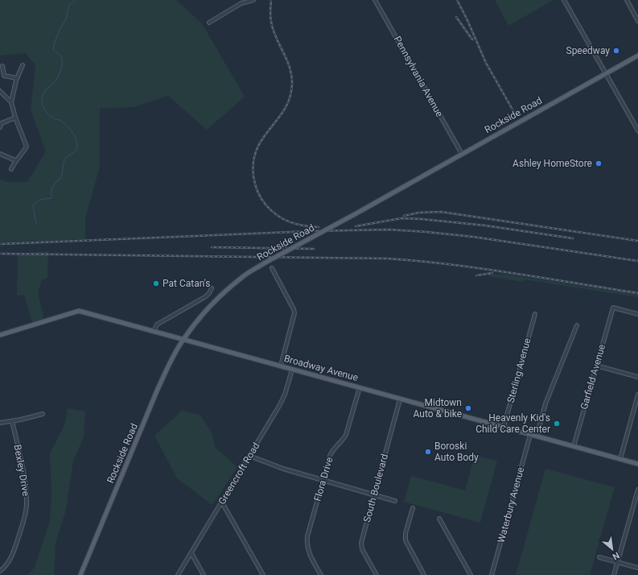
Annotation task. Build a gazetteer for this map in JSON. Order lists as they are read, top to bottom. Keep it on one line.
{"streets":{"main road":["Rockside Road","Broadway Avenue"],"street":["Pennsylvania Avenue","Sterling Avenue","Garfield Avenue","Bexley Drive","Greencroft Road","Flora Drive","South Boulevard","Waterbury Avenue"]},"crossings":[["Pennsylvania Avenue","Rockside Road"],["Rockside Road","Broadway Avenue"],["Broadway Avenue","Sterling Avenue"],["Broadway Avenue","Garfield Avenue"],["Broadway Avenue","Greencroft Road"],["Broadway Avenue","Flora Drive"],["Broadway Avenue","South Boulevard"],["Broadway Avenue","Waterbury Avenue"]],"places":["Speedway","Ashley HomeStore","Pat Catan's","Midtown Auto & bike","Heavenly Kid's Child Care Center","Boroski Auto Body"],"north":"bottom right"}
